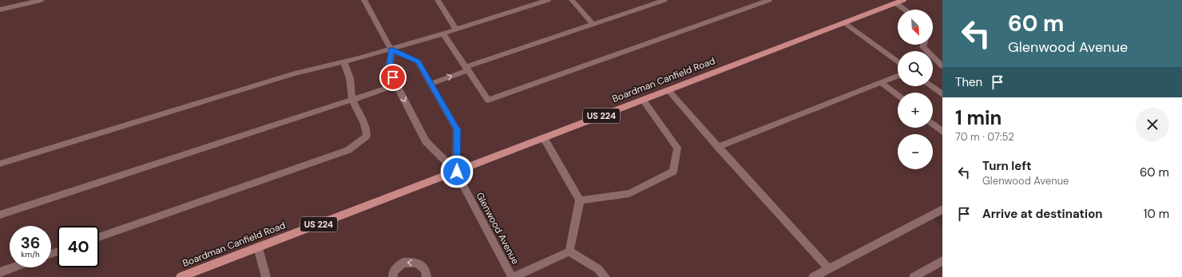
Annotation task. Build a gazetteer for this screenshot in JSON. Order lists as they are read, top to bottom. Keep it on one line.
{"streets":{"main road":["Boardman Canfield Road","US 224"],"street":["Glenwood Avenue"]},"crossings":[["Boardman Canfield Road","Glenwood Avenue"]],"north":"bottom right","page":{"turn":["60 m","Glenwood Avenue"],"map_buttons":["+","−"],"then":"Then","heading":["1 min","70 m · 07:52"],"list":[{"name":"Turn left","note":"Glenwood Avenue","value":"60 m"},{"name":"Arrive at destination","value":"10 m"}],"speed":"36 km/h","limit":"40"}}
